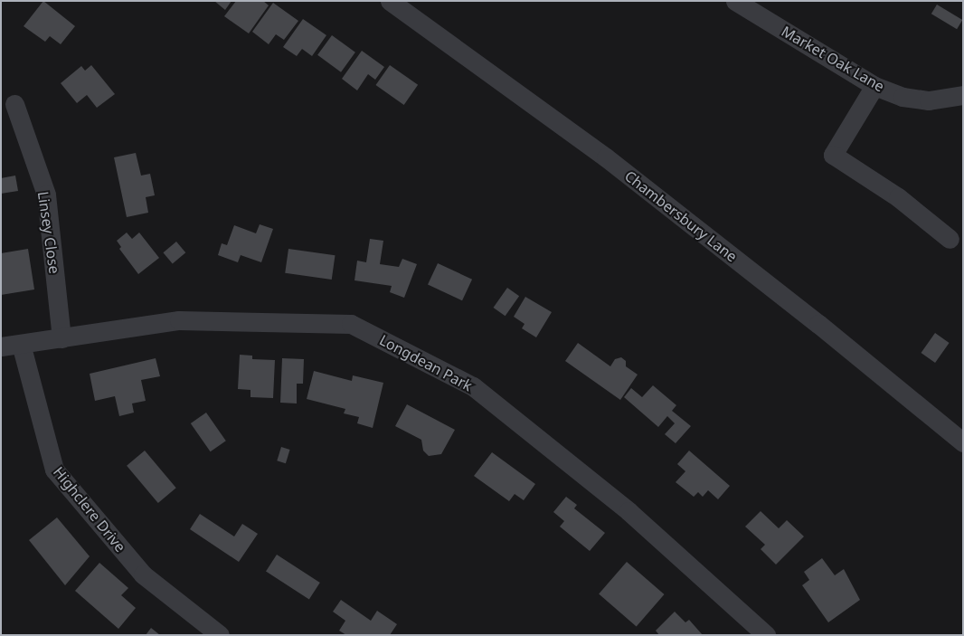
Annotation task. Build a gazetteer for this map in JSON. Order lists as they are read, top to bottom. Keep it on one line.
{"streets":{"street":["Market Oak Lane","Chambersbury Lane","Linsey Close","Longdean Park","Highclere Drive"]},"crossings":[["Linsey Close","Longdean Park"],["Longdean Park","Highclere Drive"]]}
